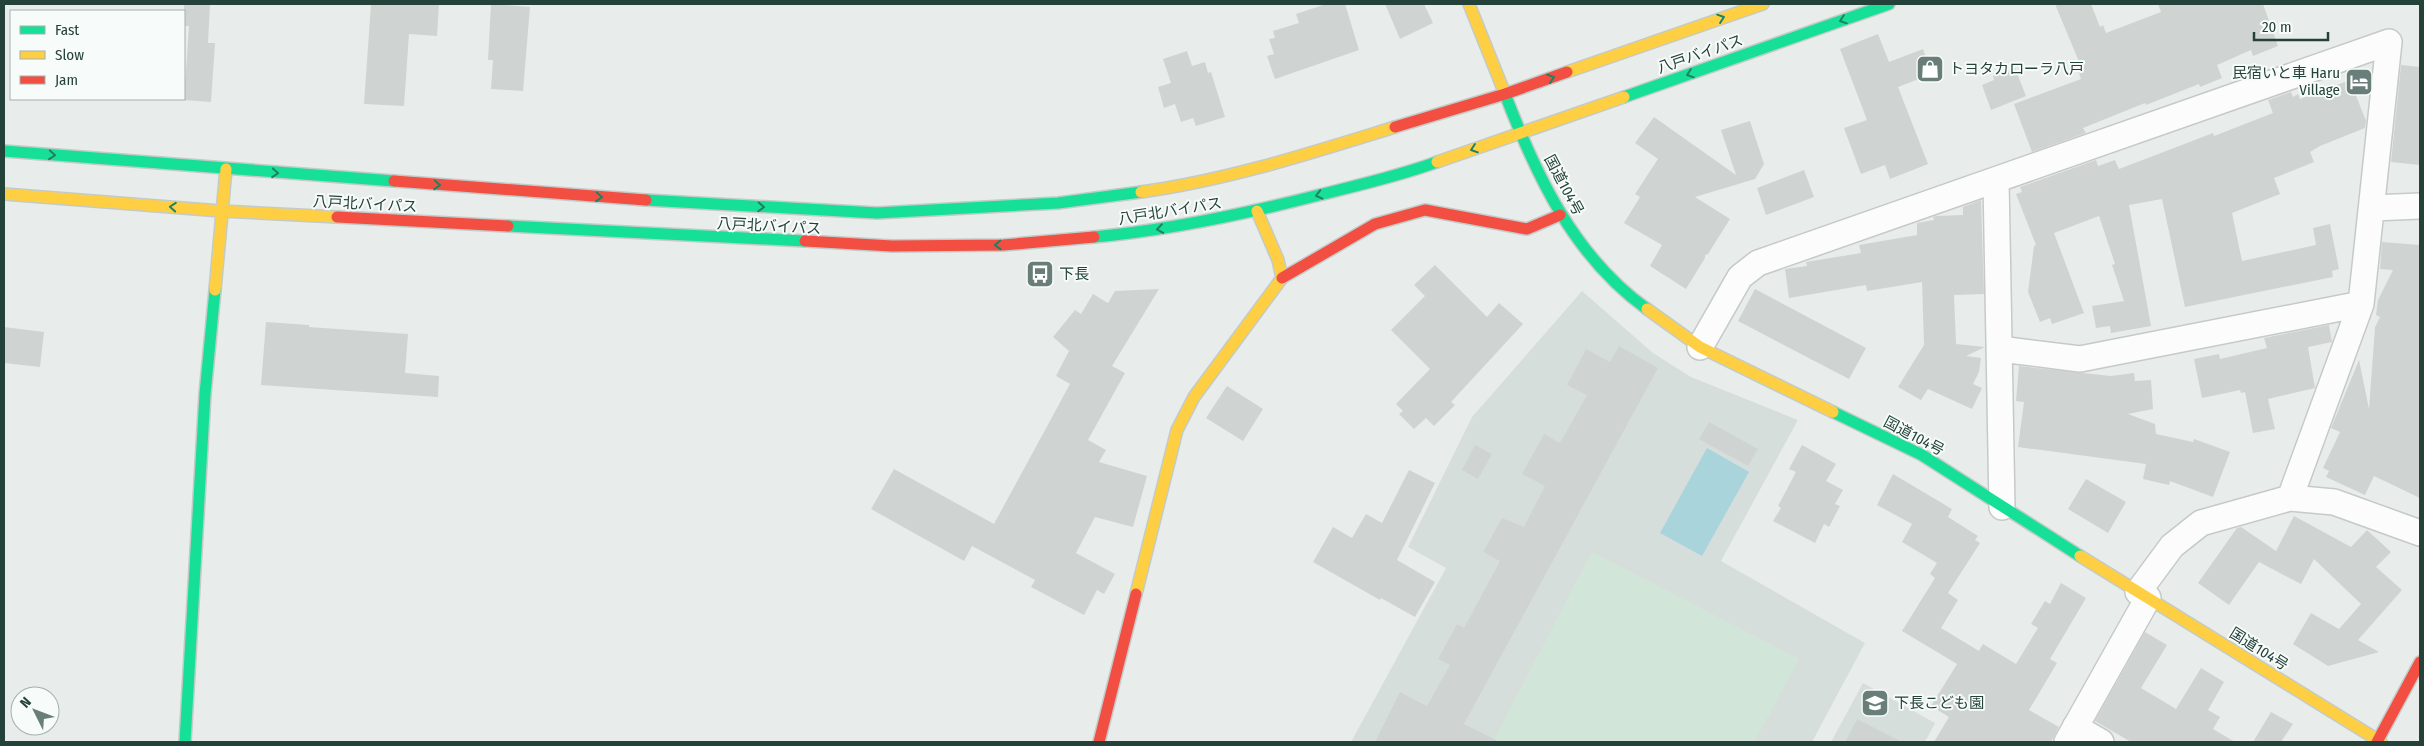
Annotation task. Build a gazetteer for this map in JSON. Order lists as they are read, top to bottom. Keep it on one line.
{"streets":{"main road":["八戸バイパス","国道104号","八戸北バイパス"]},"crossings":[["八戸バイパス","国道104号"],["八戸バイパス","八戸北バイパス"],["国道104号","八戸北バイパス"]],"places":{"shop":["トヨタカローラ八戸"],"hotel":["民宿いと車 Haru Village"],"bus stop":["下長"],"school or university":["下長こども園"]},"legend":["Fast","Slow","Jam"],"scale_bar":"20 m","north":"top left"}
